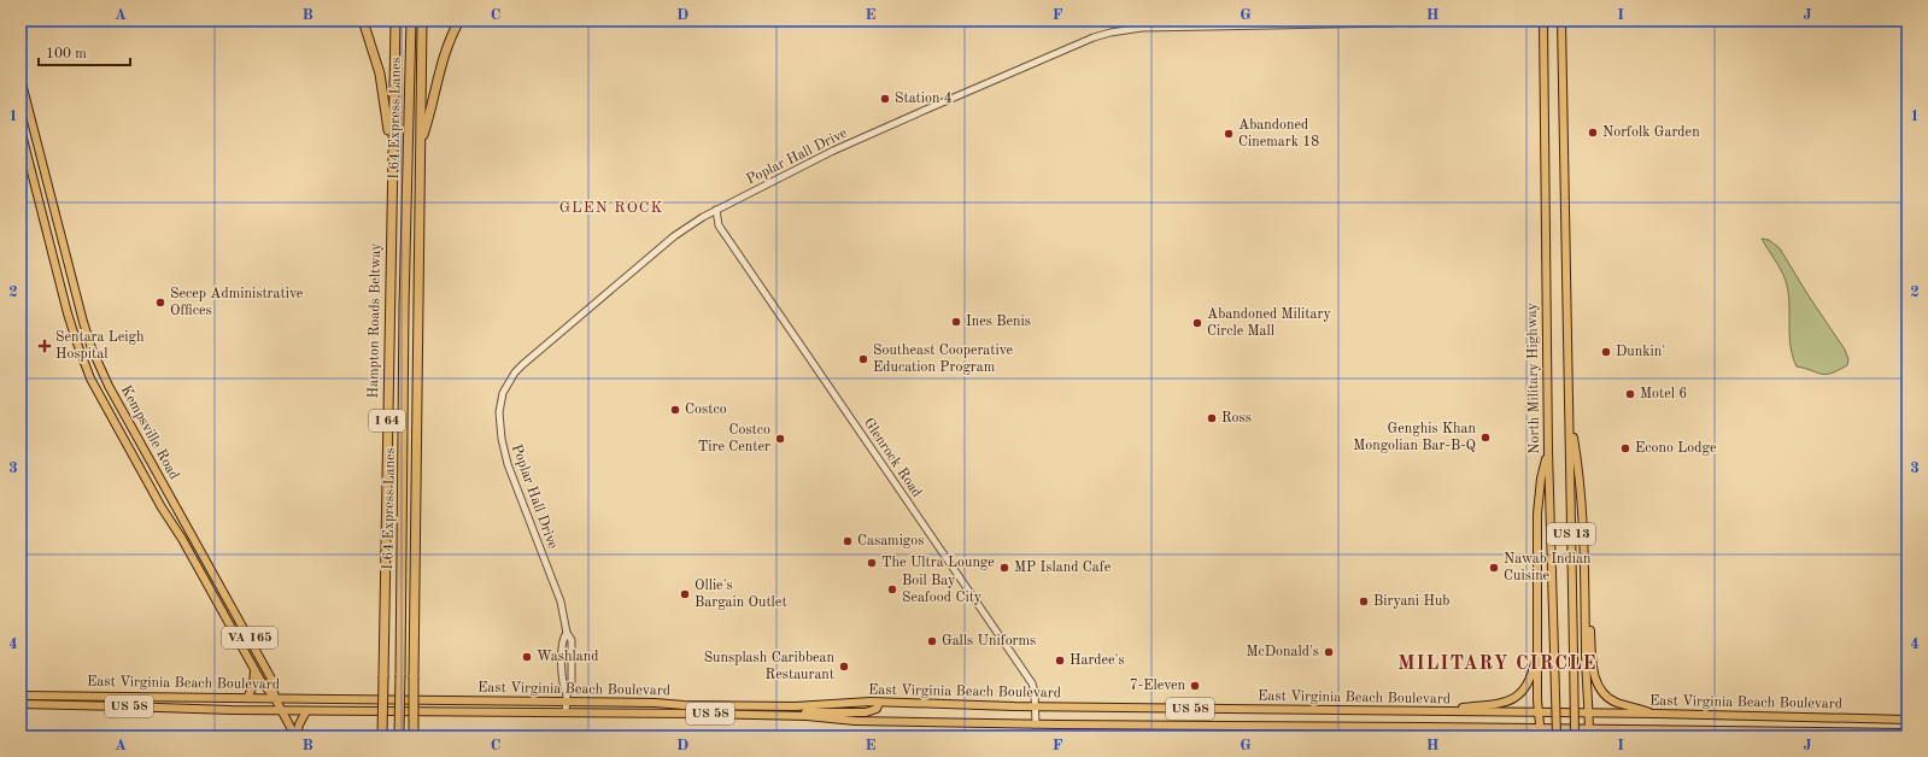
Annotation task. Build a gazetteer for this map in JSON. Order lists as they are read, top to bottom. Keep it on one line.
{"streets":{"highway":["I 64 Express Lanes","Hampton Roads Beltway","I 64"],"main road":["North Military Highway","Kempsville Road","US 13","VA 165","East Virginia Beach Boulevard","US 58"],"street":["Poplar Hall Drive","Glenrock Road"]},"crossings":[["Poplar Hall Drive","Glenrock Road"],["Poplar Hall Drive","East Virginia Beach Boulevard"],["Kempsville Road","East Virginia Beach Boulevard"],["Glenrock Road","East Virginia Beach Boulevard"]],"districts":["GLEN ROCK","MILITARY CIRCLE"],"places":{"other":["Station 4","Norfolk Garden","Abandoned Cinemark 18","Secep Administrative Offices","Ines Benis","Abandoned Military Circle Mall","Dunkin'","Southeast Cooperative Education Program","Motel 6","Costco","Ross","Genghis Khan Mongolian Bar-B-Q","Costco Tire Center","Econo Lodge","Casamigos","The Ultra Lounge","MP Island Cafe","Nawab Indian Cuisine","Boil Bay Seafood City","Ollie's Bargain Outlet","Biryani Hub","Galls Uniforms","McDonald's","Washland","Hardee's","Sunsplash Caribbean Restaurant","7-Eleven"],"health":["Sentara Leigh Hospital"]},"scale_bar":"100 m","grid":{"columns":["A","B","C","D","E","F","G","H","I","J"],"rows":["1","2","3","4"]}}
